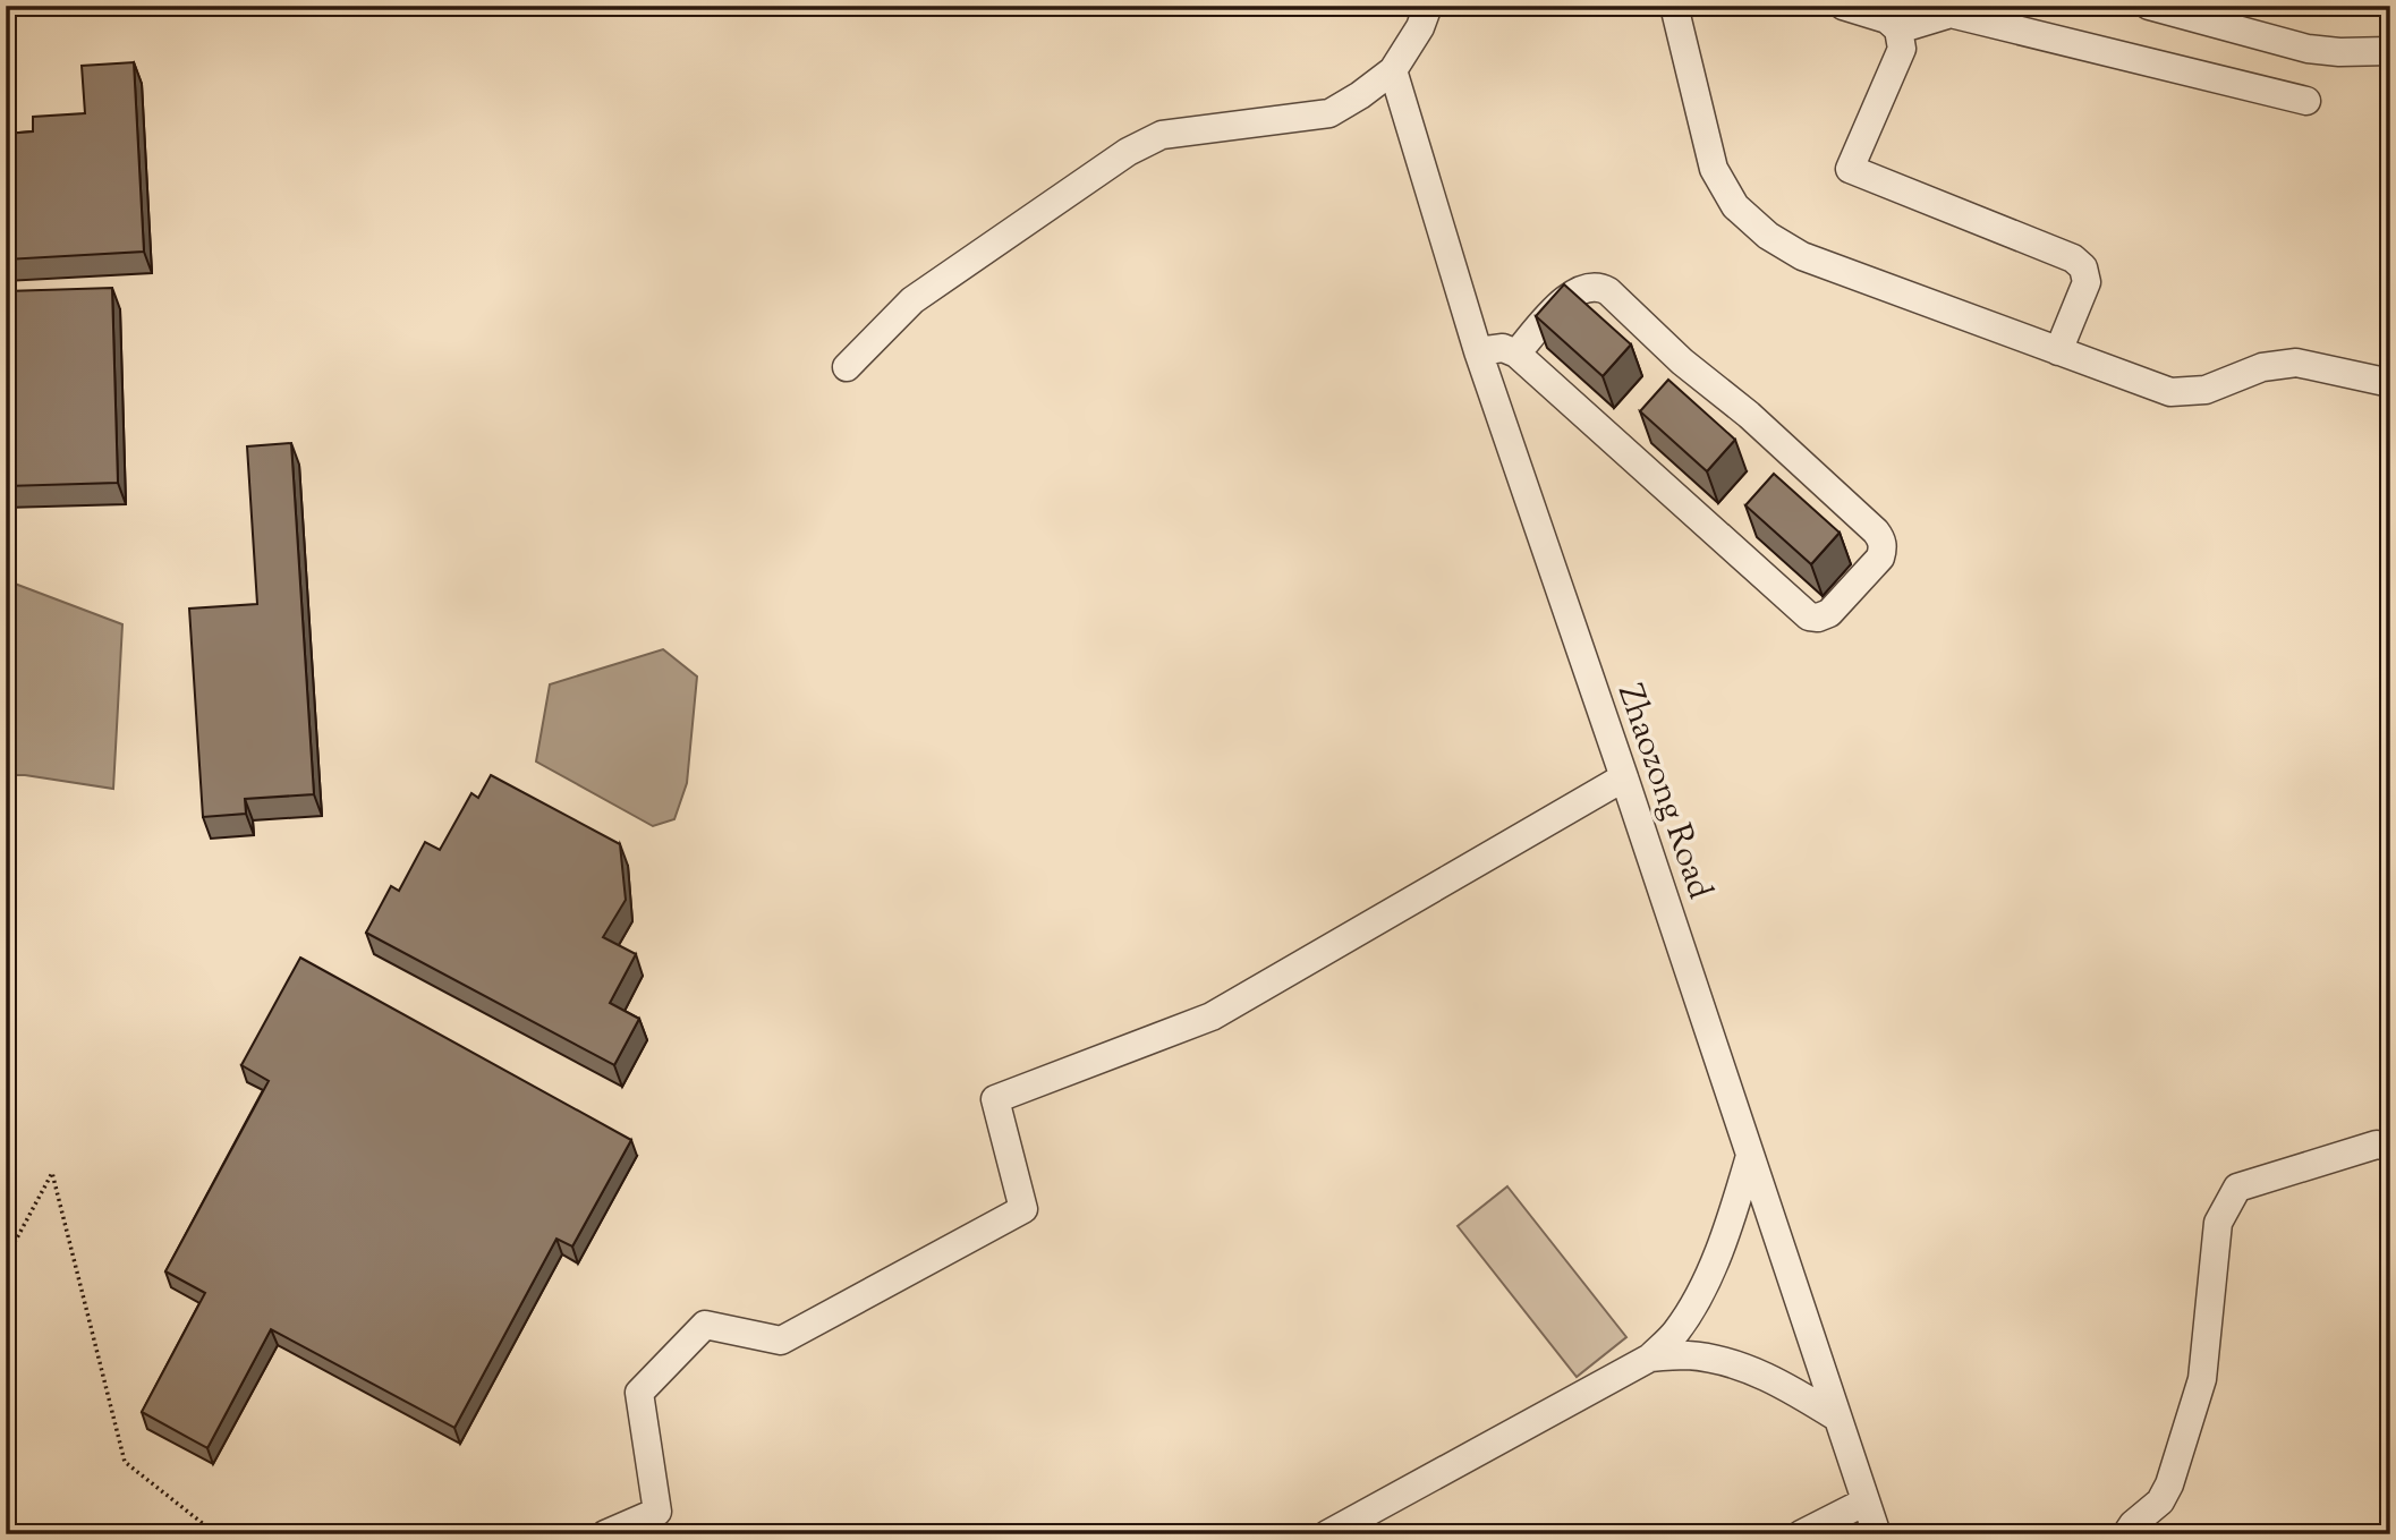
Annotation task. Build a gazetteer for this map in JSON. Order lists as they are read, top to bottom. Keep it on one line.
{"streets":{"street":["Zhaozong Road"]}}
